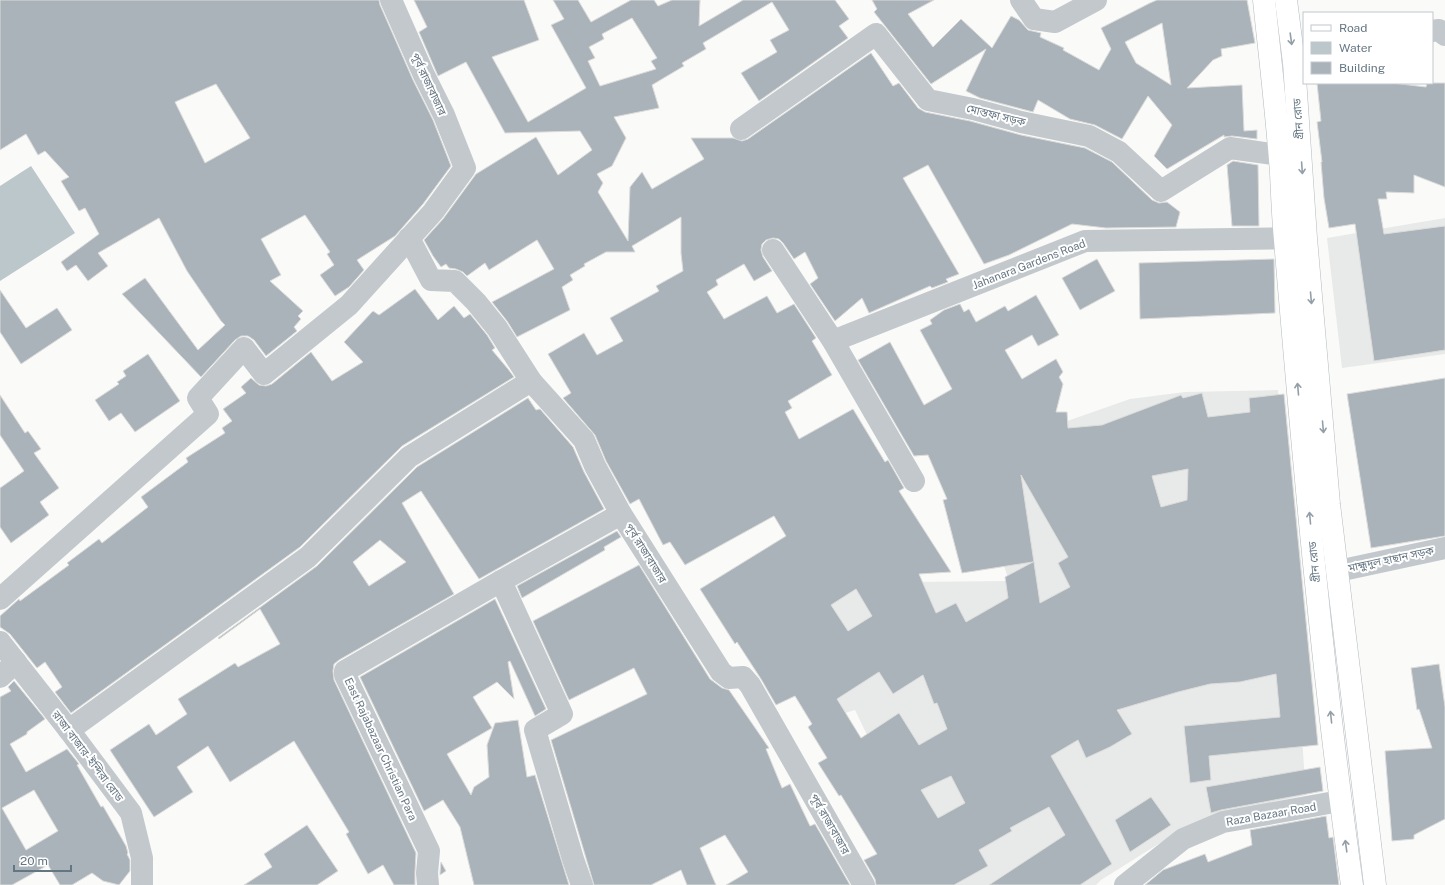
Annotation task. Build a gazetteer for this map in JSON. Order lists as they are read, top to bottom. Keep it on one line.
{"streets":{"main road":["গ্রীন রোড"],"street":["পূর্ব রাজাবাজার","মোস্তফা সড়ক","Jahanara Gardens Road","মাহ্মুদুল হাছান সড়ক","East Rajabazaar Christian Para","রাজা বাজার- ইন্দিরা রোড","Raza Bazaar Road"]},"crossings":[["পূর্ব রাজাবাজার","East Rajabazaar Christian Para"],["মোস্তফা সড়ক","গ্রীন রোড"],["গ্রীন রোড","Jahanara Gardens Road"],["গ্রীন রোড","মাহ্মুদুল হাছান সড়ক"],["গ্রীন রোড","Raza Bazaar Road"]],"legend":["Road","Water","Building"],"scale_bar":"20 m"}
